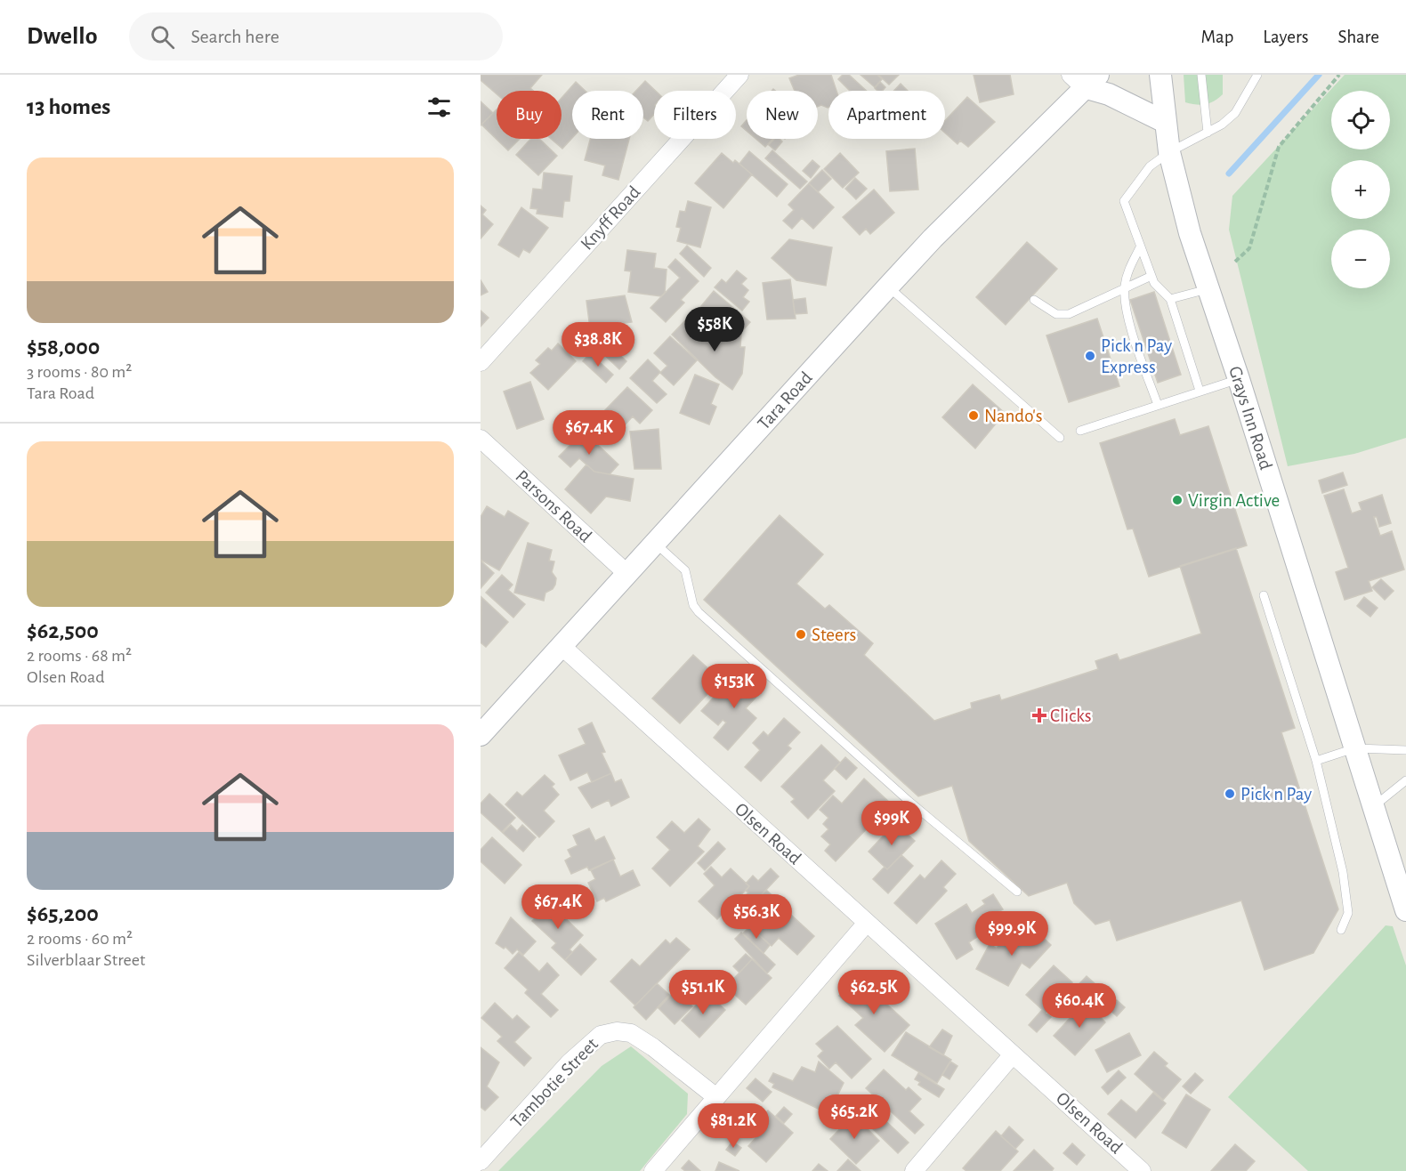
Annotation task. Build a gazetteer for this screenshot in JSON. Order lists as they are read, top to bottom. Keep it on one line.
{"streets":{"street":["Knyff Road","Tara Road","Grays Inn Road","Parsons Road","Olsen Road","Tambotie Street"]},"crossings":[["Tara Road","Parsons Road"],["Tara Road","Olsen Road"]],"places":{"other":["Pick n Pay Express","Nando's","Virgin Active","Steers","Pick n Pay"],"health":["Clicks"]},"page":{"header":"Dwello","search":"Search here","nav":["Map","Layers","Share"],"heading":"13 homes","map_buttons":["+","−"],"chip":["Buy","Rent","Filters","New","Apartment"],"list":[{"name":"$58,000","note":"3 rooms · 80 m² · Tara Road"},{"name":"$62,500","note":"2 rooms · 68 m² · Olsen Road"},{"name":"$65,200","note":"2 rooms · 60 m² · Silverblaar Street"}],"price":["$58K","$38.8K","$67.4K","$153K","$99K","$67.4K","$56.3K","$99.9K","$51.1K","$62.5K","$60.4K","$65.2K","$81.2K"]}}
